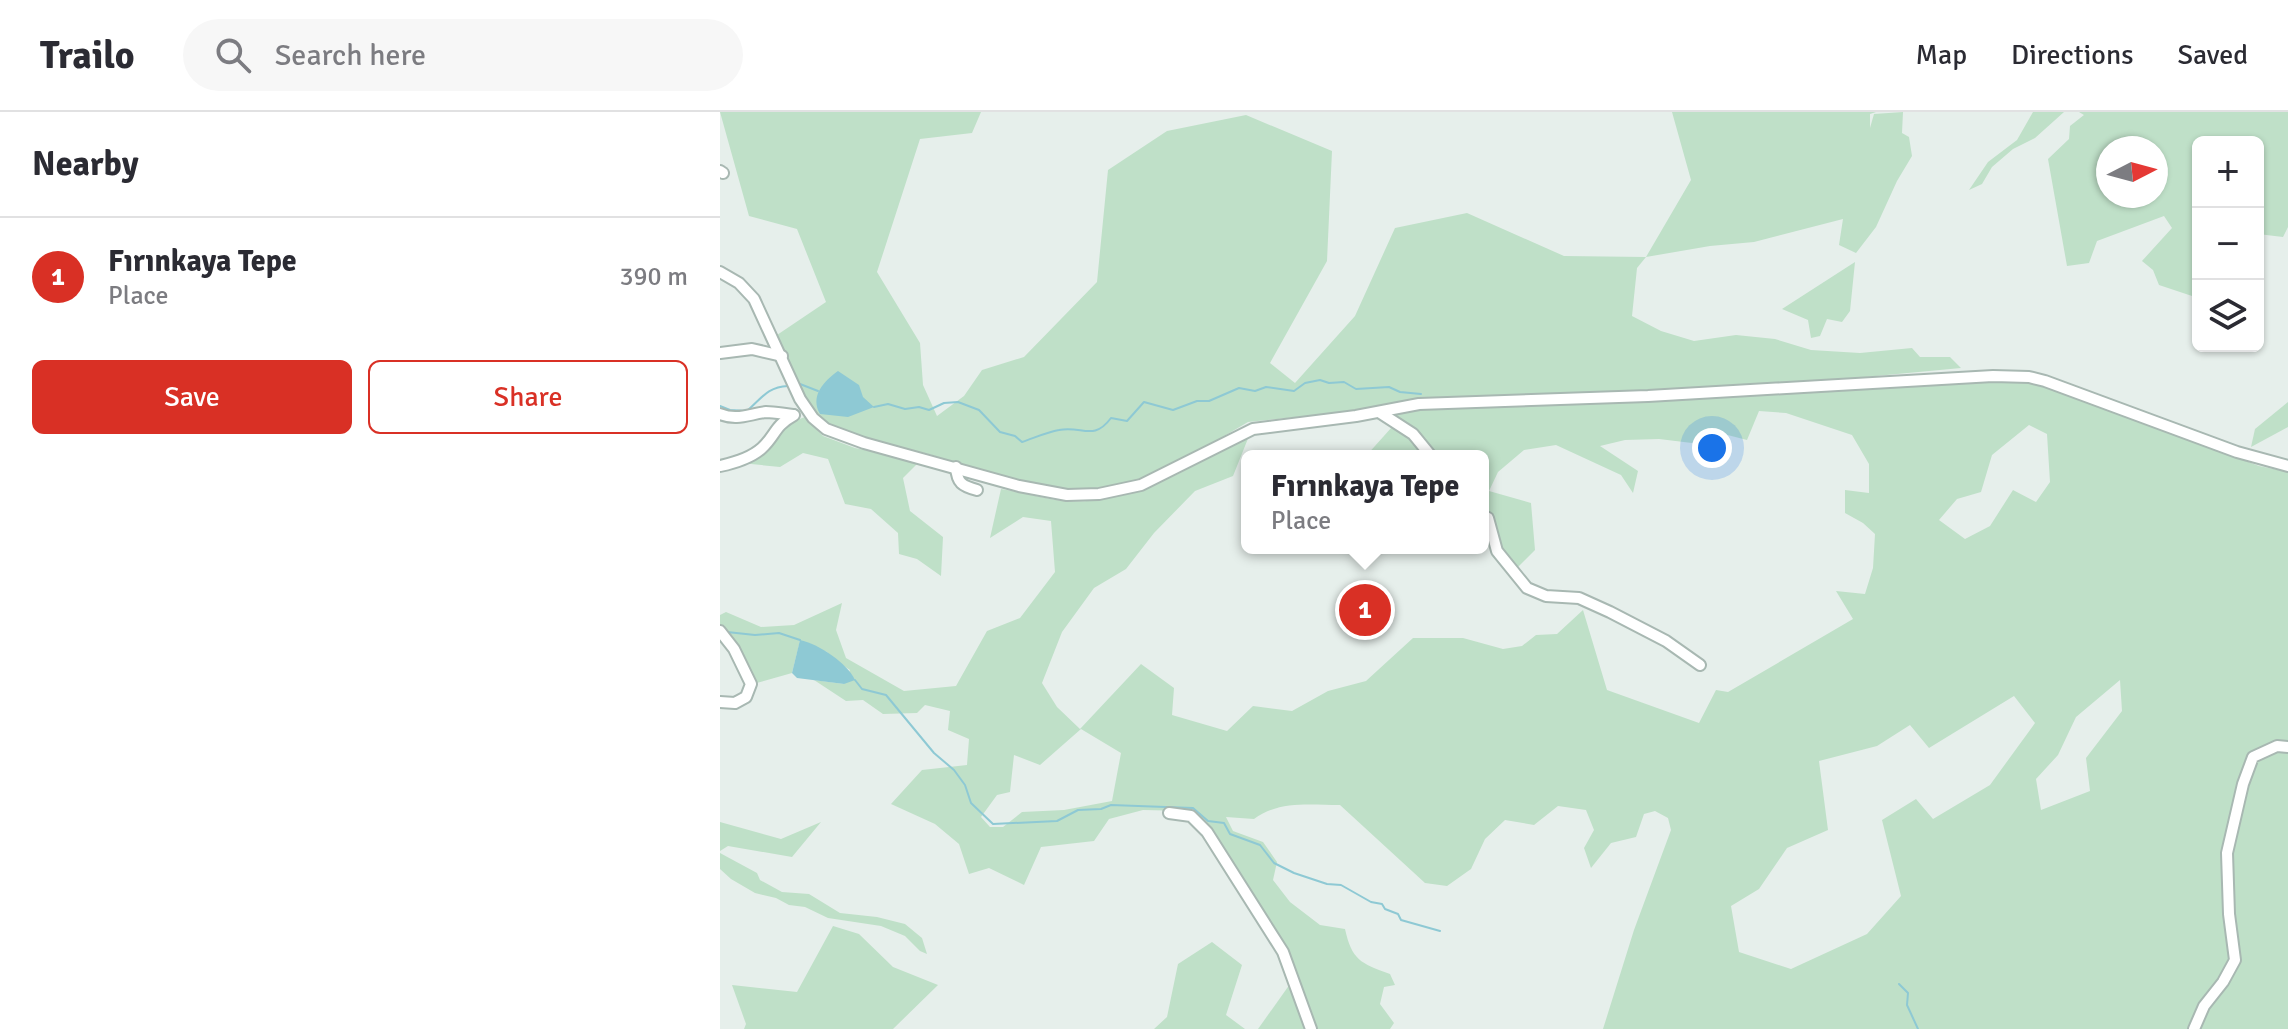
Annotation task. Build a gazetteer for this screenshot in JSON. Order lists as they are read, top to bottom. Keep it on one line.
{"north":"right","page":{"header":"Trailo","search":"Search here","nav":["Map","Directions","Saved"],"heading":"Nearby","map_buttons":["+","−"],"list":[{"mark":"1","name":"Fırınkaya Tepe","note":"Place","value":"390 m"}],"buttons":["Save","Share"],"popup":["Fırınkaya Tepe","Place"],"pins":"1"}}
